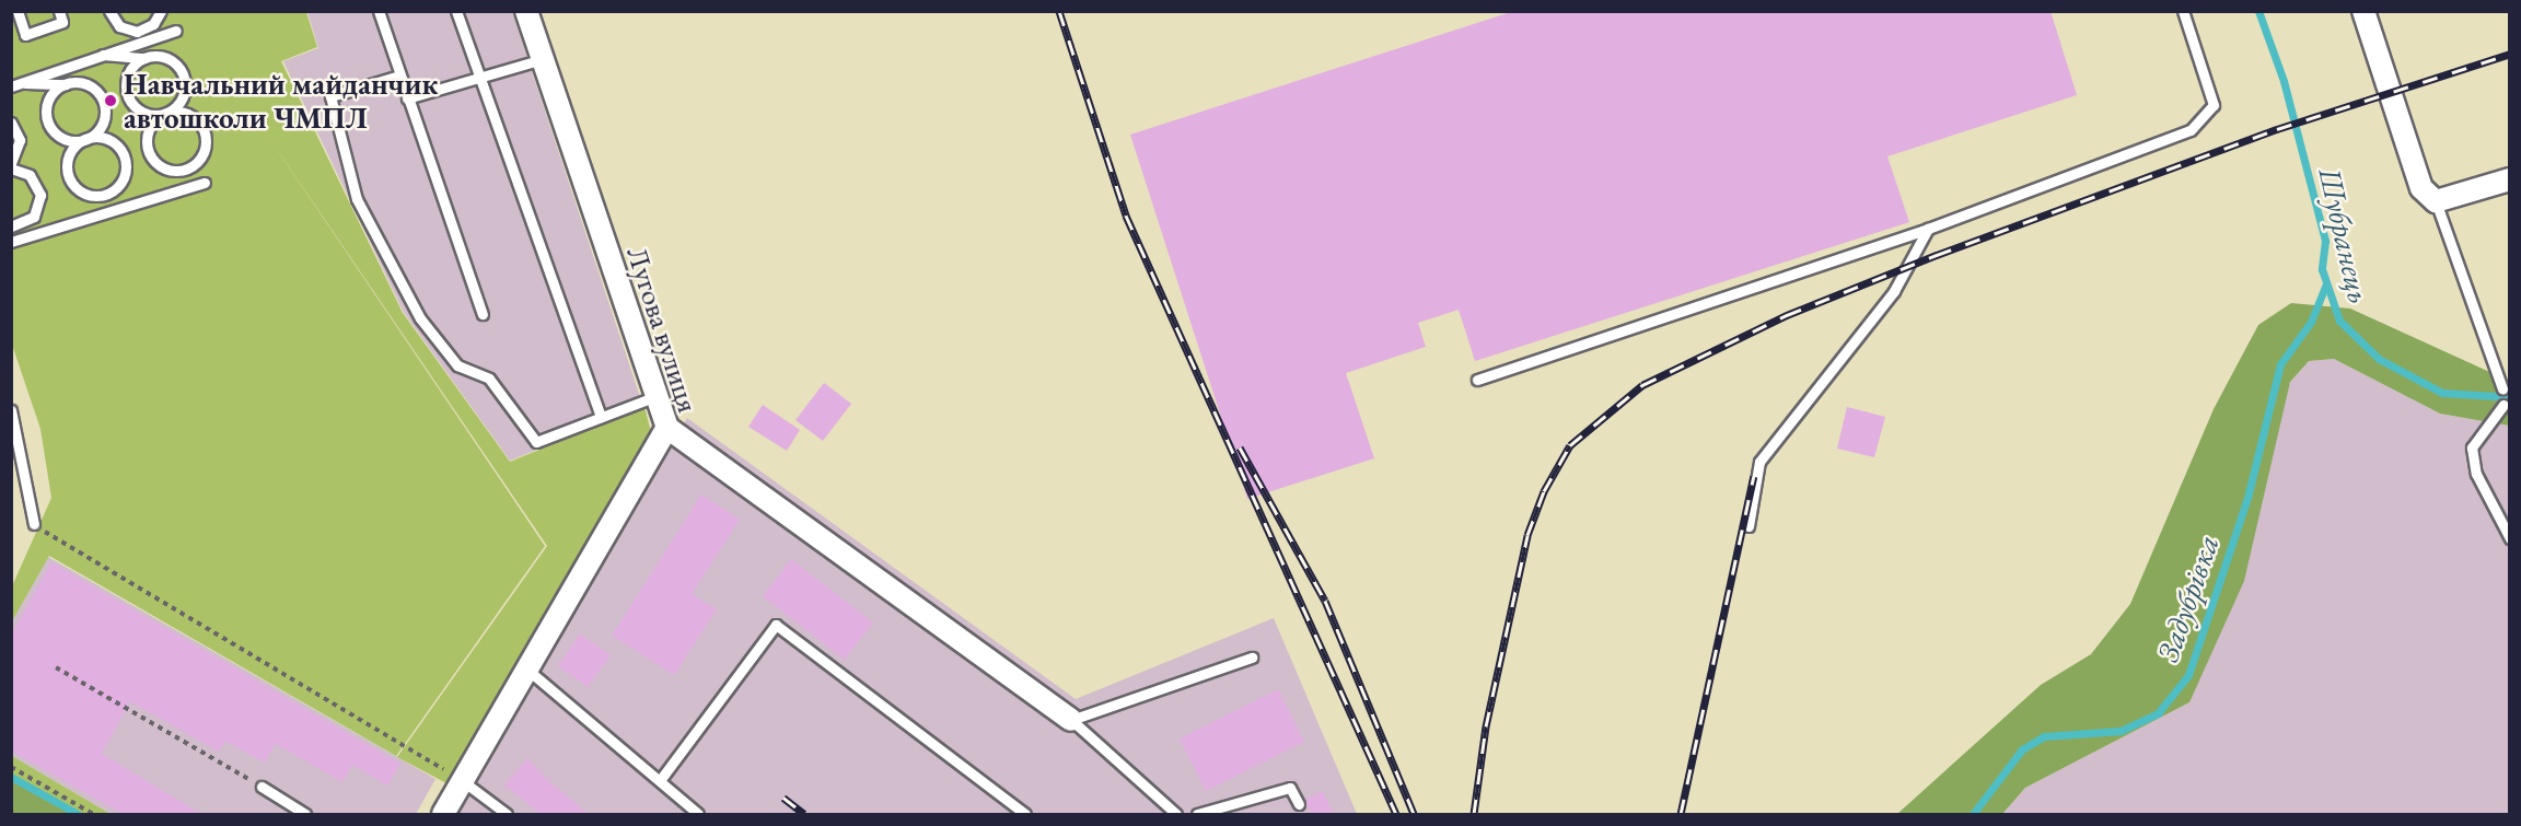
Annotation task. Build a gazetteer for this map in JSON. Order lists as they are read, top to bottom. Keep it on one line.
{"streets":{"street":["Лугова вулиця"]},"water":["Шубранець","Задубрівка"],"places":["Навчальний майданчик автошколи ЧМПЛ"]}
